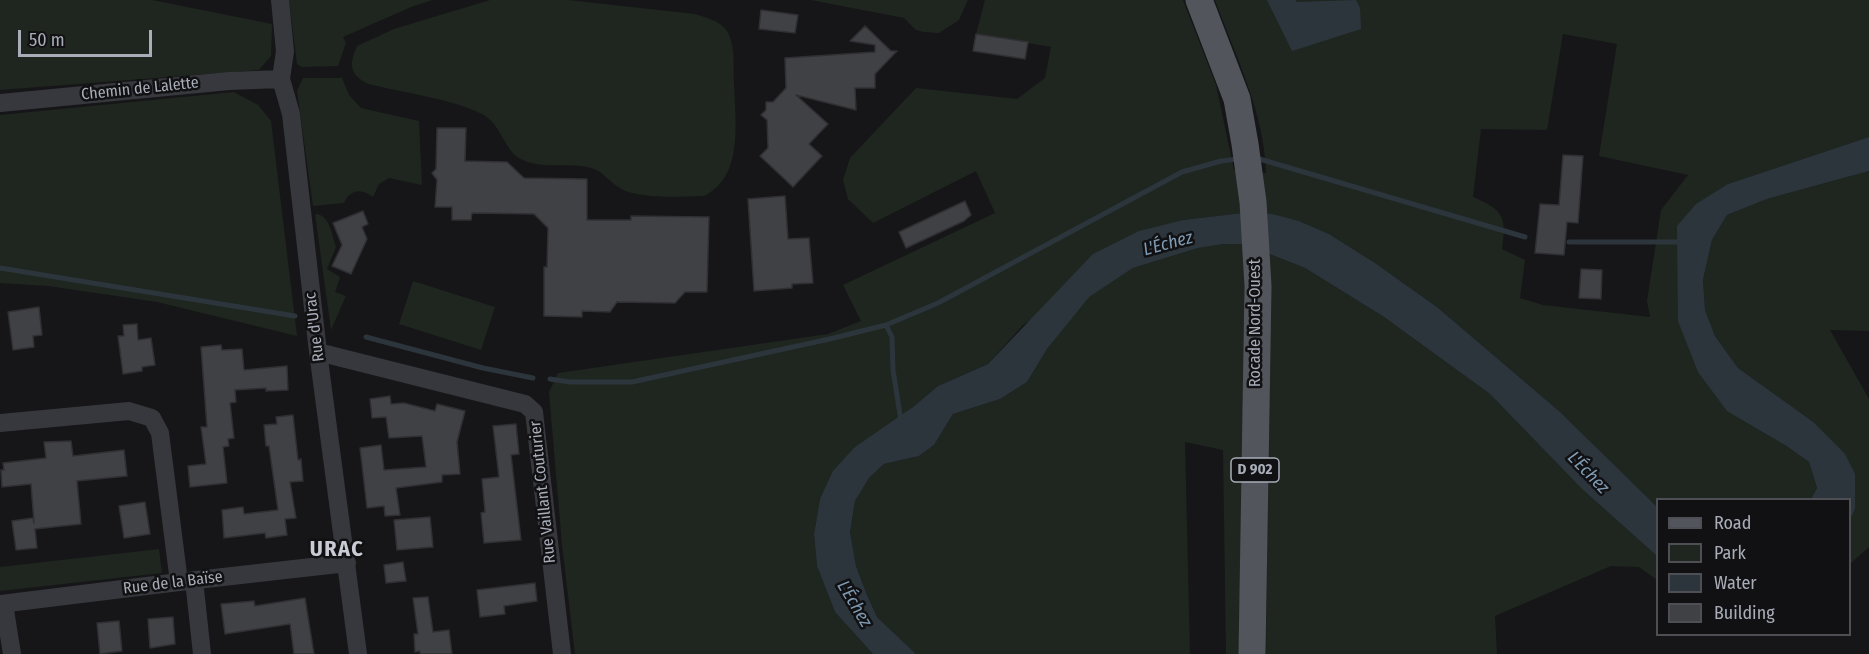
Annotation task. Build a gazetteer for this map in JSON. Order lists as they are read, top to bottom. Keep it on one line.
{"streets":{"main road":["Rocade Nord-Ouest","D 902"],"street":["Chemin de Lalette","Rue d'Urac","Rue Vaillant Couturier","Rue de la Baïse"]},"crossings":[["Chemin de Lalette","Rue d'Urac"],["Rue d'Urac","Rue Vaillant Couturier"],["Rue d'Urac","Rue de la Baïse"]],"districts":["URAC"],"water":["L'Échez"],"legend":["Road","Park","Water","Building"],"scale_bar":"50 m"}
